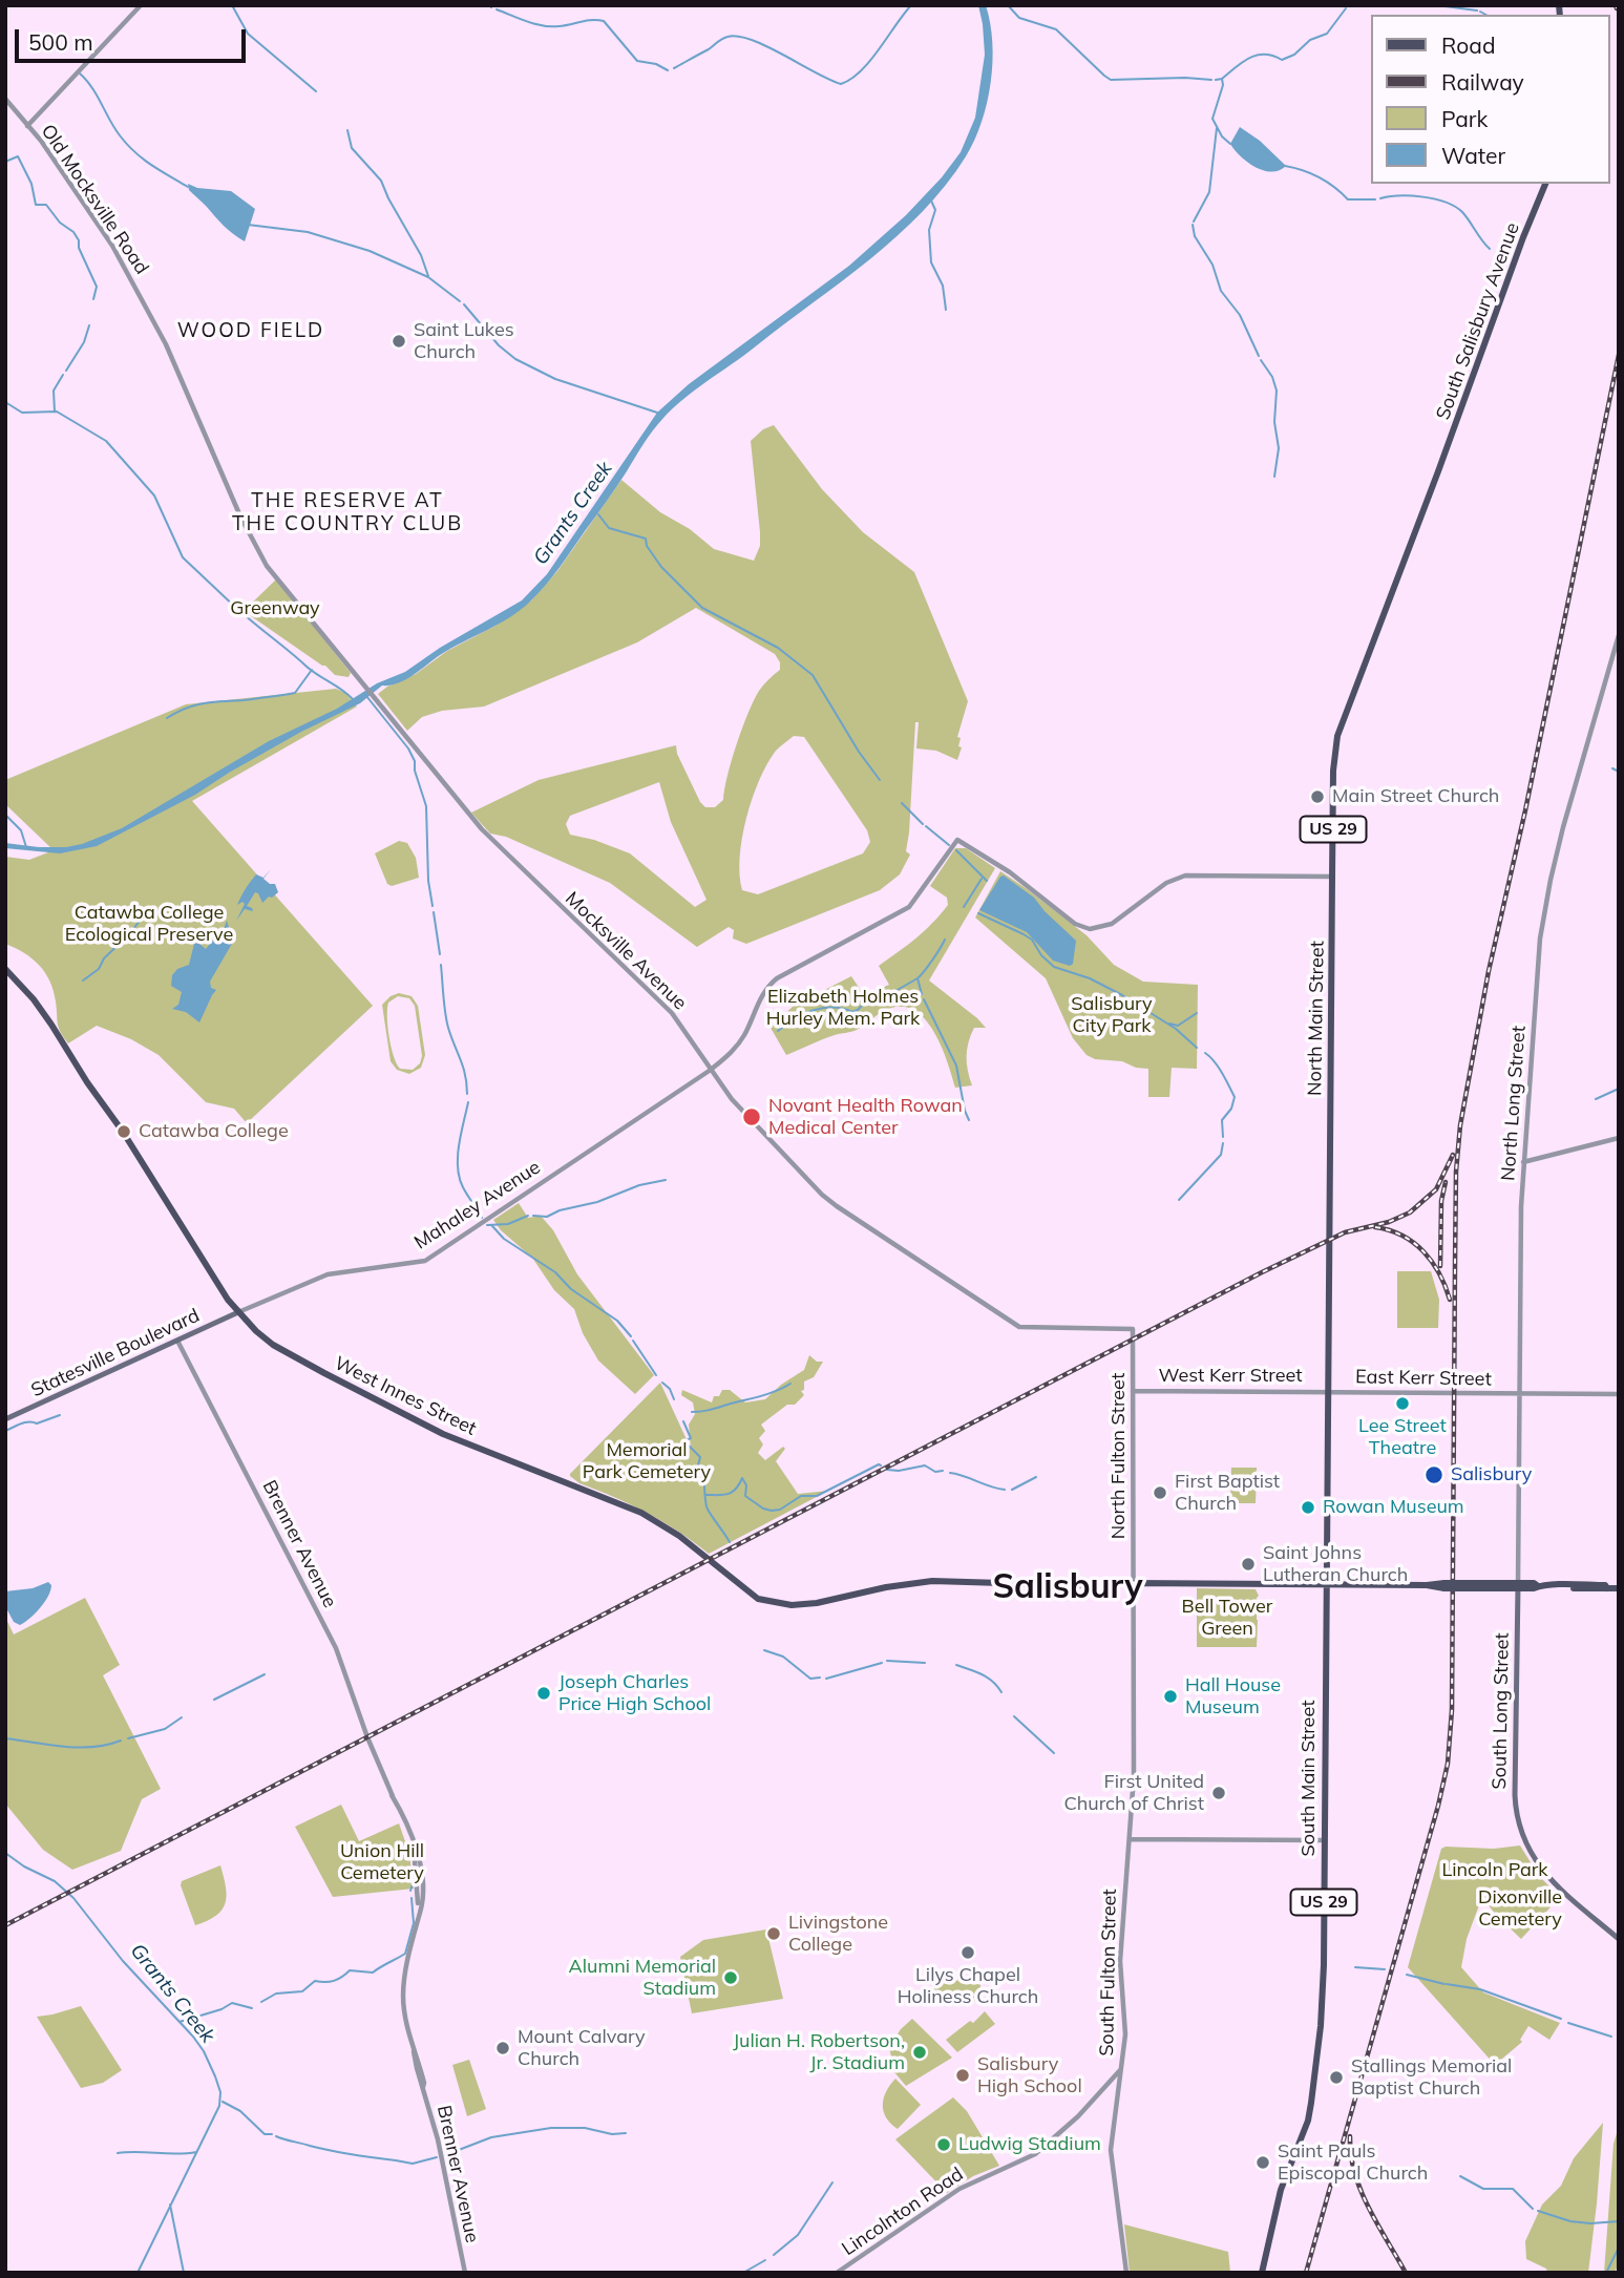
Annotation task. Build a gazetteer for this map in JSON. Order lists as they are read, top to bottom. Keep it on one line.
{"streets":{"main road":["South Salisbury Avenue","US 29","North Main Street","Statesville Boulevard","West Innes Street","South Long Street","South Main Street"],"street":["Old Mocksville Road","Mocksville Avenue","North Long Street","Mahaley Avenue","West Kerr Street","East Kerr Street","North Fulton Street","Brenner Avenue","South Fulton Street","Lincolnton Road"]},"crossings":[["Old Mocksville Road","Mocksville Avenue"],["South Salisbury Avenue","North Main Street"],["Mocksville Avenue","Mahaley Avenue"],["Mocksville Avenue","North Fulton Street"],["North Main Street","Mahaley Avenue"],["North Main Street","West Kerr Street"],["North Main Street","East Kerr Street"],["North Main Street","West Innes Street"],["North Main Street","South Main Street"],["North Long Street","East Kerr Street"],["North Long Street","West Innes Street"],["North Long Street","South Long Street"],["Mahaley Avenue","Statesville Boulevard"],["Mahaley Avenue","West Innes Street"],["Statesville Boulevard","West Innes Street"],["Statesville Boulevard","Brenner Avenue"],["West Kerr Street","East Kerr Street"],["West Kerr Street","North Fulton Street"],["West Innes Street","North Fulton Street"],["West Innes Street","South Long Street"],["West Innes Street","South Main Street"],["West Innes Street","South Fulton Street"],["North Fulton Street","South Fulton Street"],["South Fulton Street","Lincolnton Road"]],"districts":["WOOD FIELD","THE RESERVE AT THE COUNTRY CLUB","Salisbury"],"water":["Grants Creek"],"parks":["Greenway","Catawba College Ecological Preserve","Elizabeth Holmes Hurley Mem. Park","Salisbury City Park","Memorial Park Cemetery","Bell Tower Green","Union Hill Cemetery","Lincoln Park","Dixonville Cemetery"],"places":["Saint Lukes Church","Main Street Church","Novant Health Rowan Medical Center","Catawba College","Lee Street Theatre","Salisbury","First Baptist Church","Rowan Museum","Saint Johns Lutheran Church","Joseph Charles Price High School","Hall House Museum","First United Church of Christ","Livingstone College","Lilys Chapel Holiness Church","Alumni Memorial Stadium","Mount Calvary Church","Julian H. Robertson, Jr. Stadium","Salisbury High School","Stallings Memorial Baptist Church","Ludwig Stadium","Saint Pauls Episcopal Church"],"legend":["Road","Railway","Park","Water"],"scale_bar":"500 m"}
